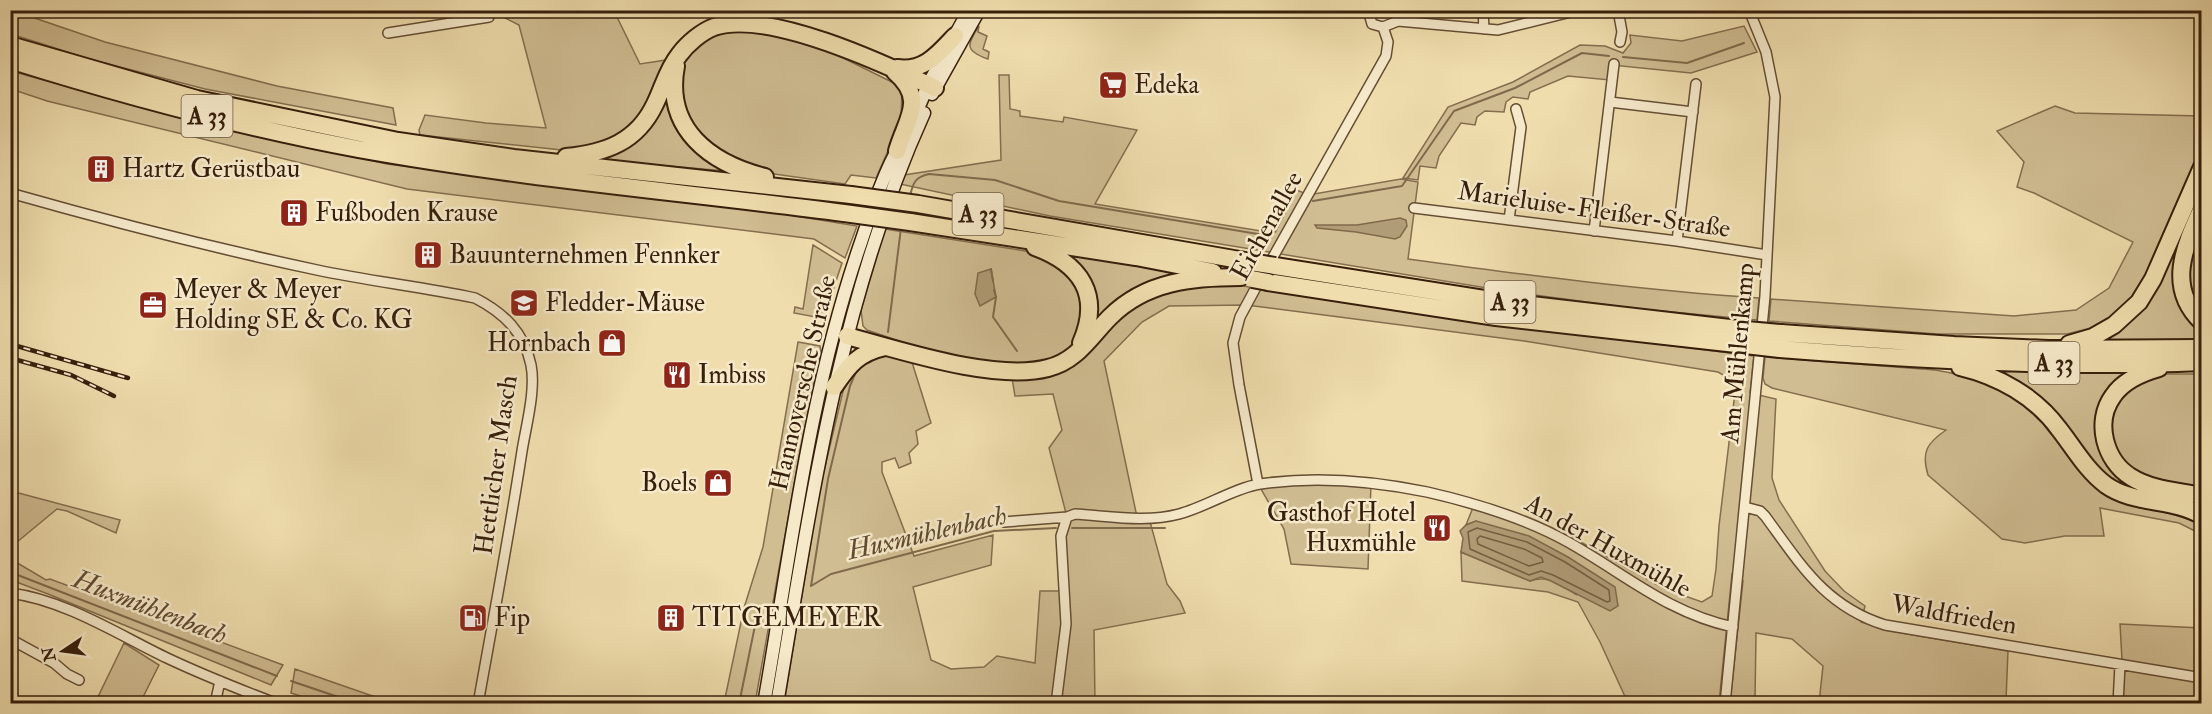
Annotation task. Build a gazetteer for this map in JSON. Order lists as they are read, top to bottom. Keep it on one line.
{"streets":{"highway":["A 33"],"main road":["Hannoversche Straße"],"street":["Marieluise-Fleißer-Straße","Eichenallee","Am Mühlenkamp","Hettlicher Masch","An der Huxmühle","Waldfrieden"]},"crossings":[["Marieluise-Fleißer-Straße","Am Mühlenkamp"],["Eichenallee","An der Huxmühle"],["Am Mühlenkamp","An der Huxmühle"],["Am Mühlenkamp","Waldfrieden"]],"water":["Huxmühlenbach"],"places":{"supermarket":["Edeka"],"building":["Hartz Gerüstbau","Fußboden Krause","Bauunternehmen Fennker","TITGEMEYER"],"school or university":["Fledder-Mäuse"],"office":["Meyer & Meyer Holding SE & Co. KG"],"shop":["Hornbach","Boels"],"restaurant":["Imbiss","Gasthof Hotel Huxmühle"],"fuel station":["Fip"]},"north":"left"}
